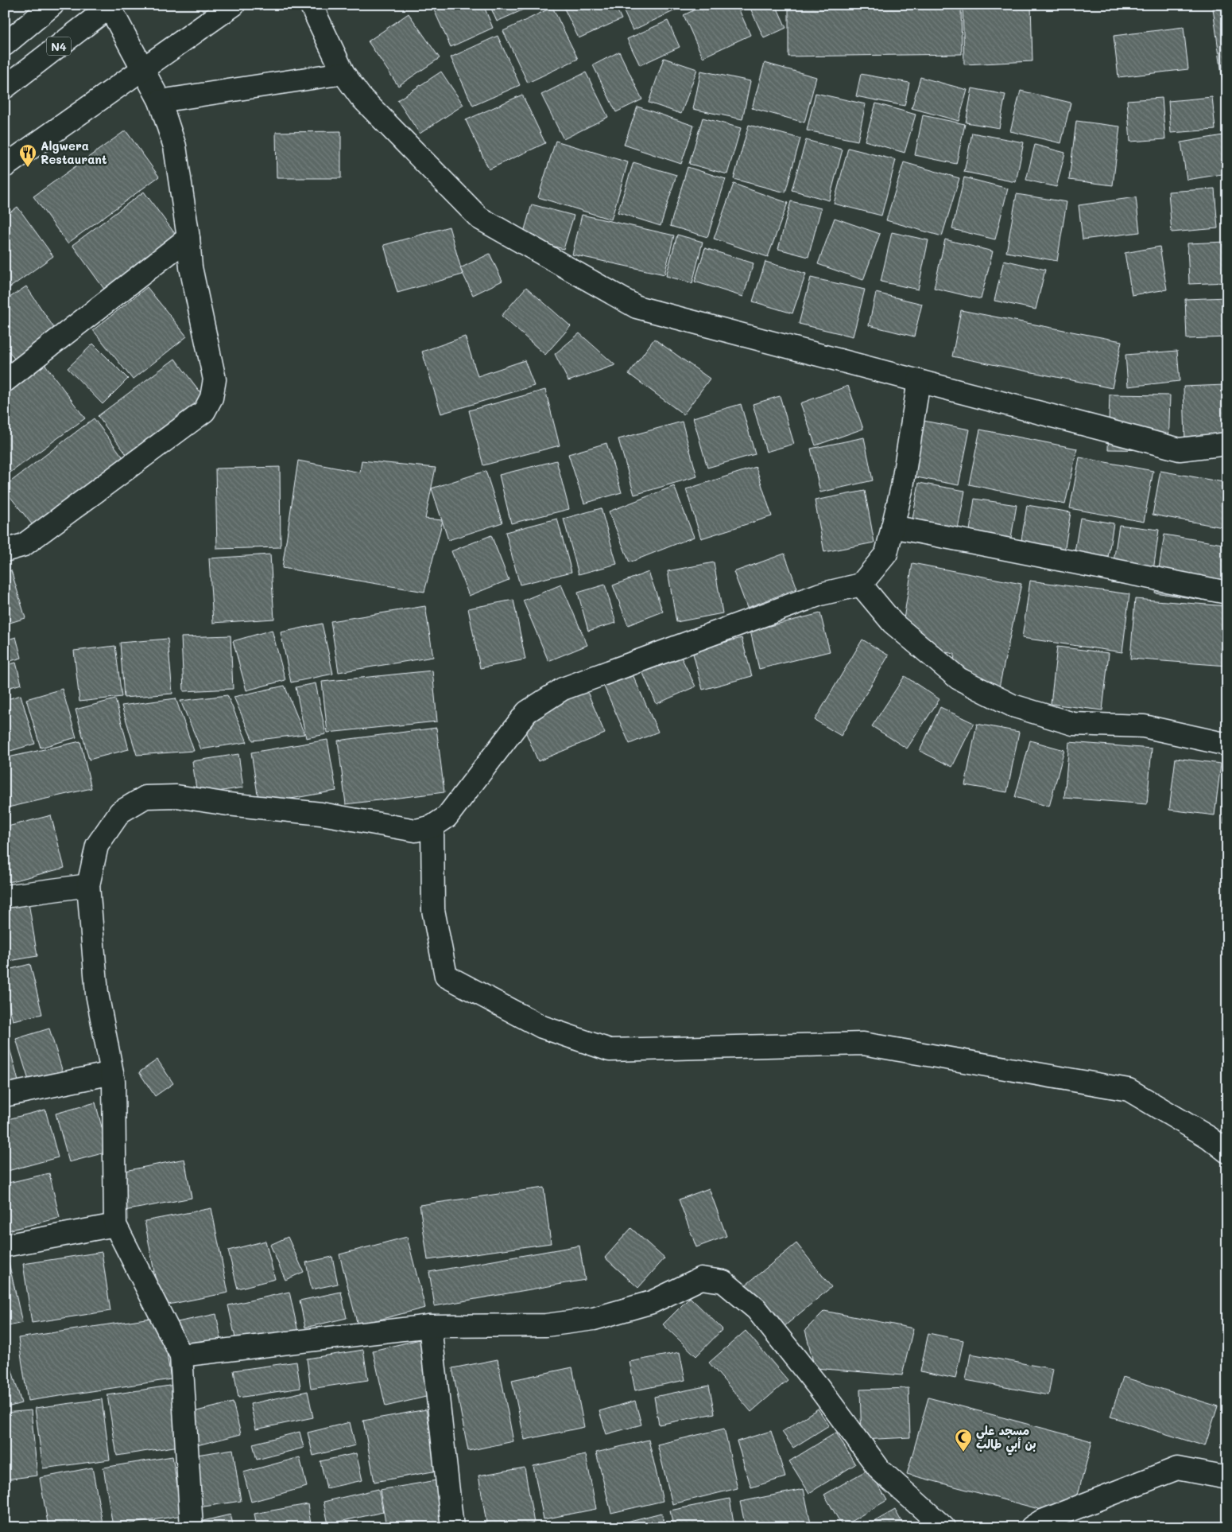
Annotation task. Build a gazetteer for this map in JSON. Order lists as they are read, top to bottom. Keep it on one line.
{"streets":{"main road":["N4"]},"places":{"restaurant":["Algwera Restaurant"],"mosque":["مسجد علي بن أبي طالب"]}}
